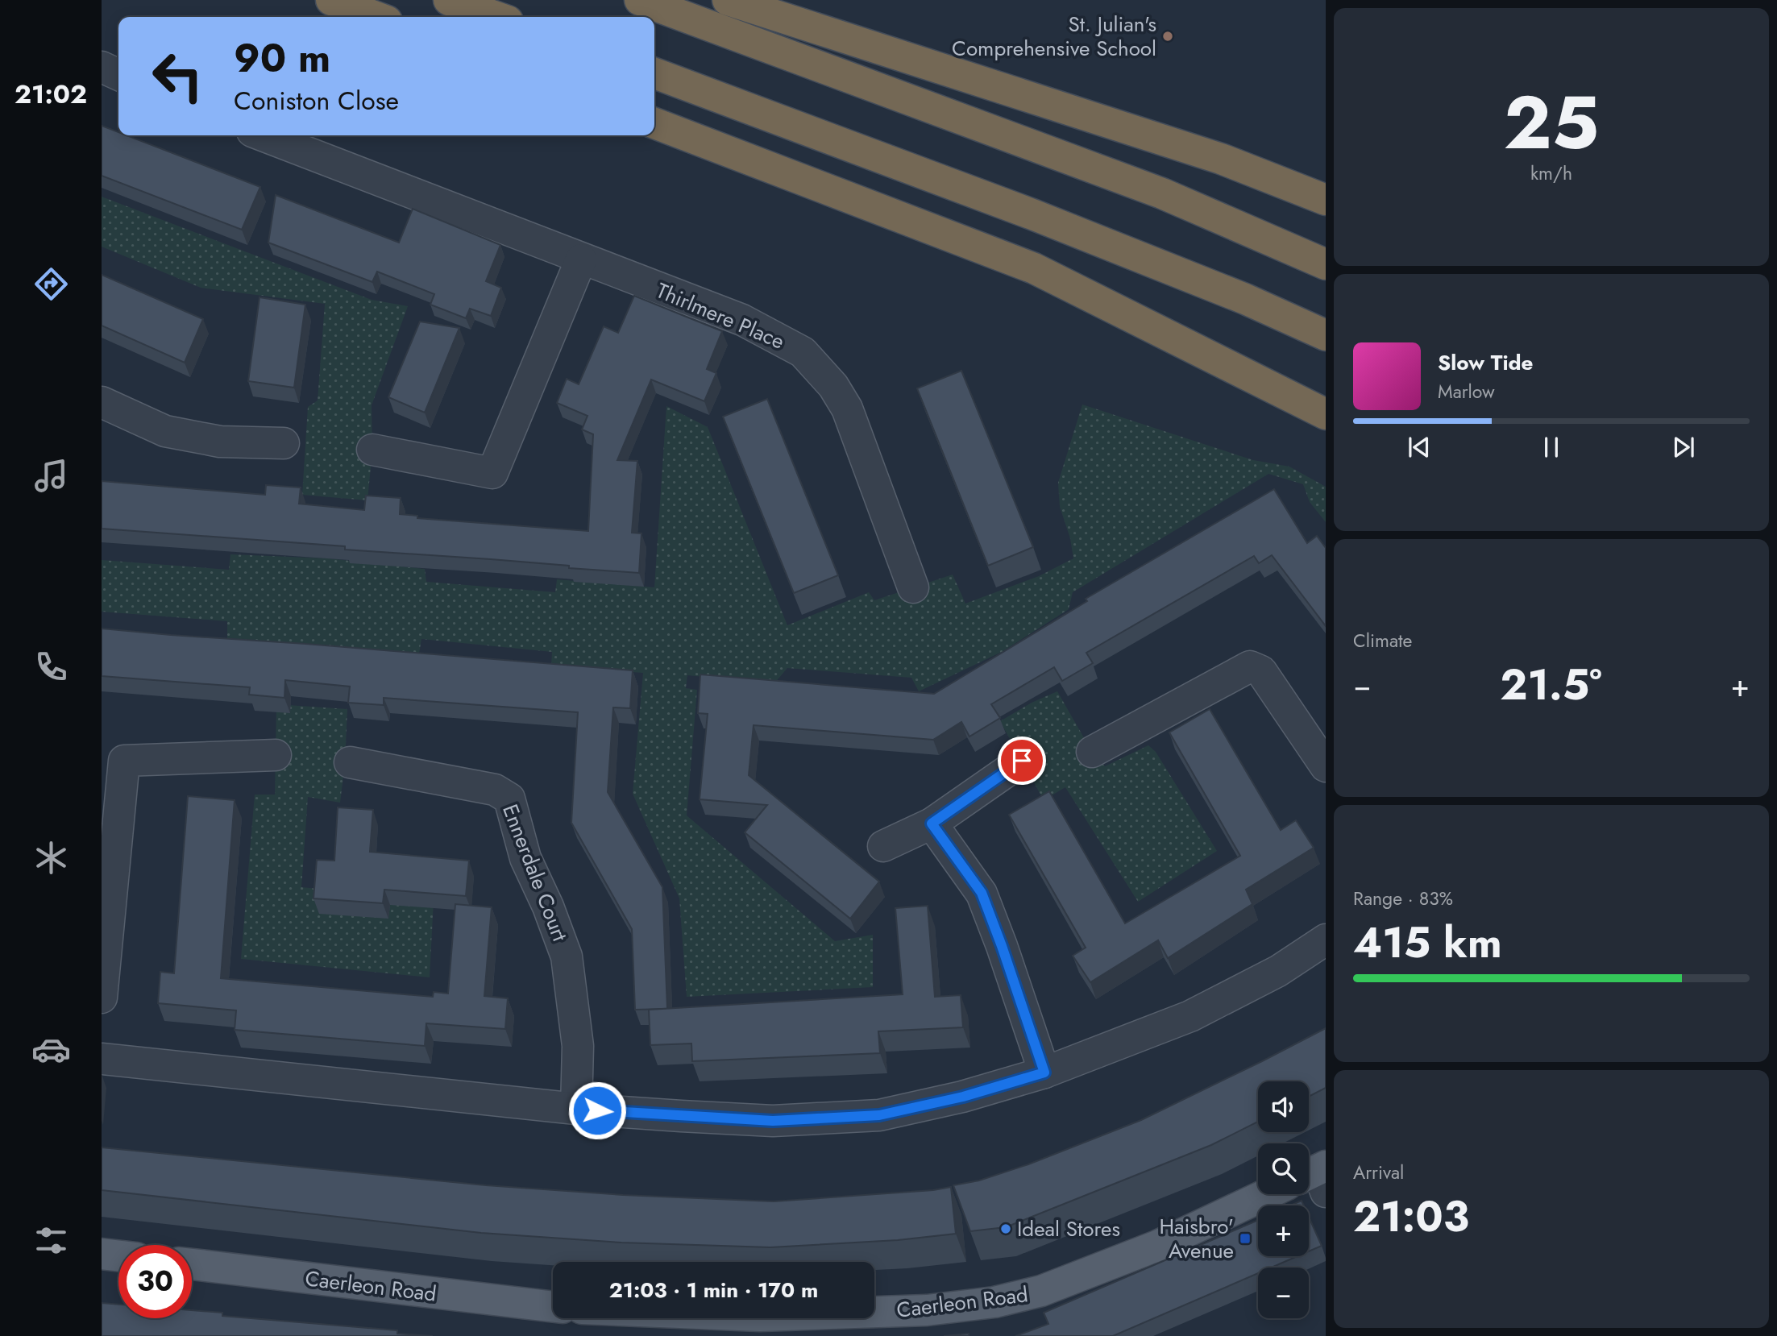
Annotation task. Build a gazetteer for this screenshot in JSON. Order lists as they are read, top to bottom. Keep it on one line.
{"streets":{"main road":["Caerleon Road"],"street":["Thirlmere Place","Ennerdale Court"]},"places":{"other":["St. Julian's Comprehensive School","Ideal Stores"],"transit":["Haisbro' Avenue"]},"page":{"tabs":"21:02","tile":[["25","km/h"],"Climate",["Range · 83%","415 km"],["Arrival","21:03"]],"turn":["90 m","Coniston Close"],"song":["Slow Tide","Marlow"],"heat":["−","21.5°","+"],"map_buttons":["+","−"],"limit":"30","trip":"21:03 · 1 min · 170 m"}}
